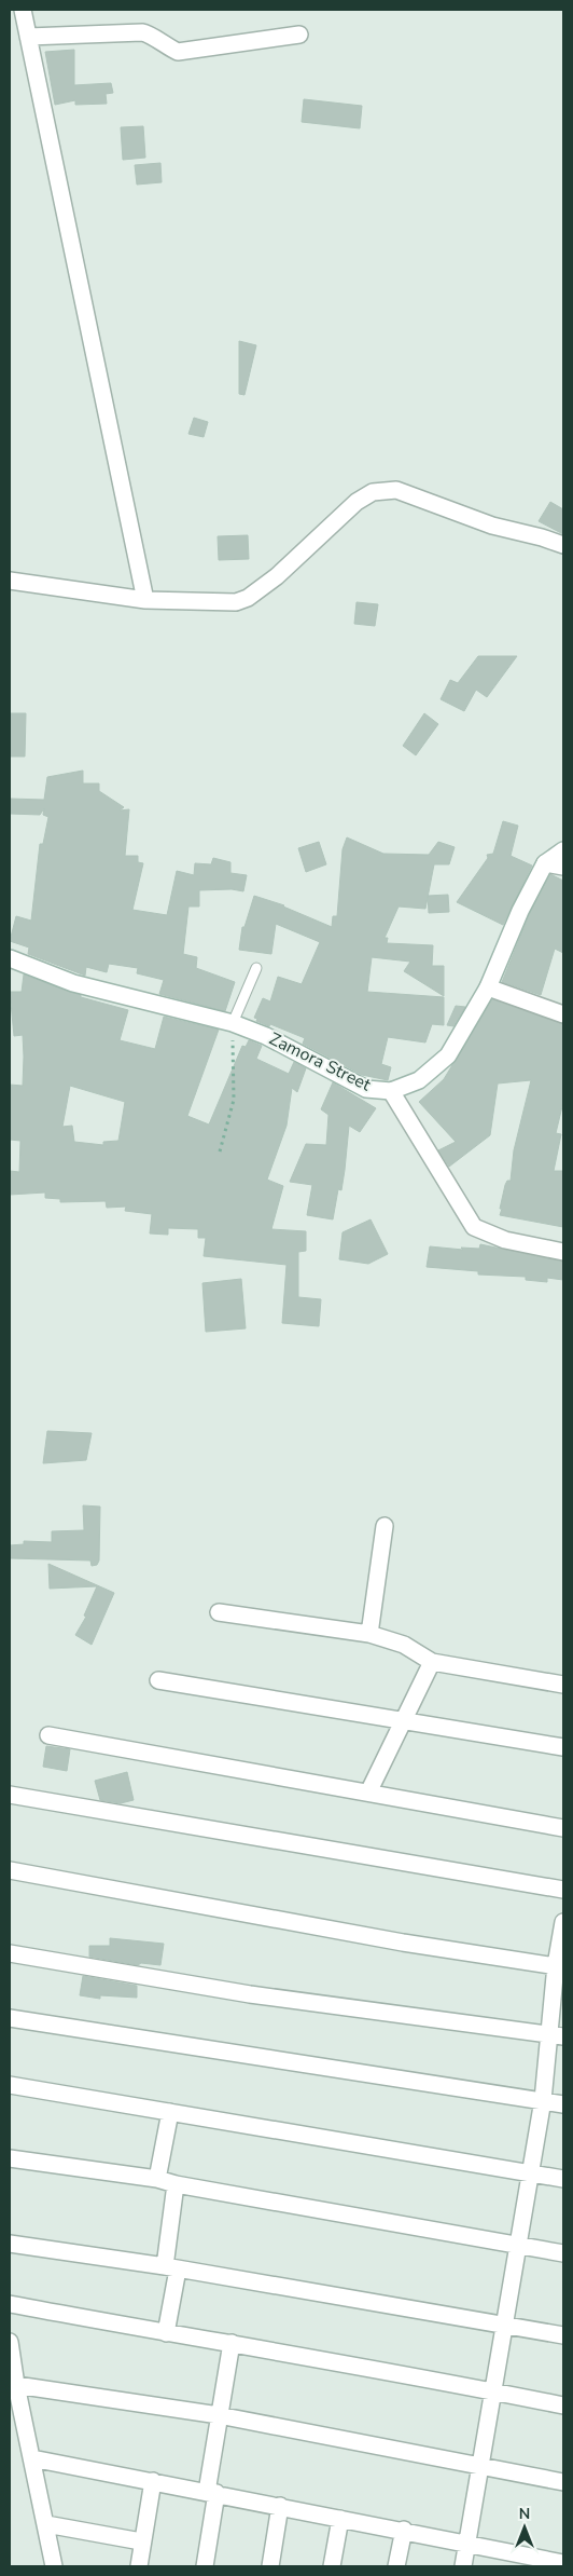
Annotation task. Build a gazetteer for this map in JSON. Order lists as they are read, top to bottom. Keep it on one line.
{"streets":{"street":["Zamora Street"]},"north":"top"}
